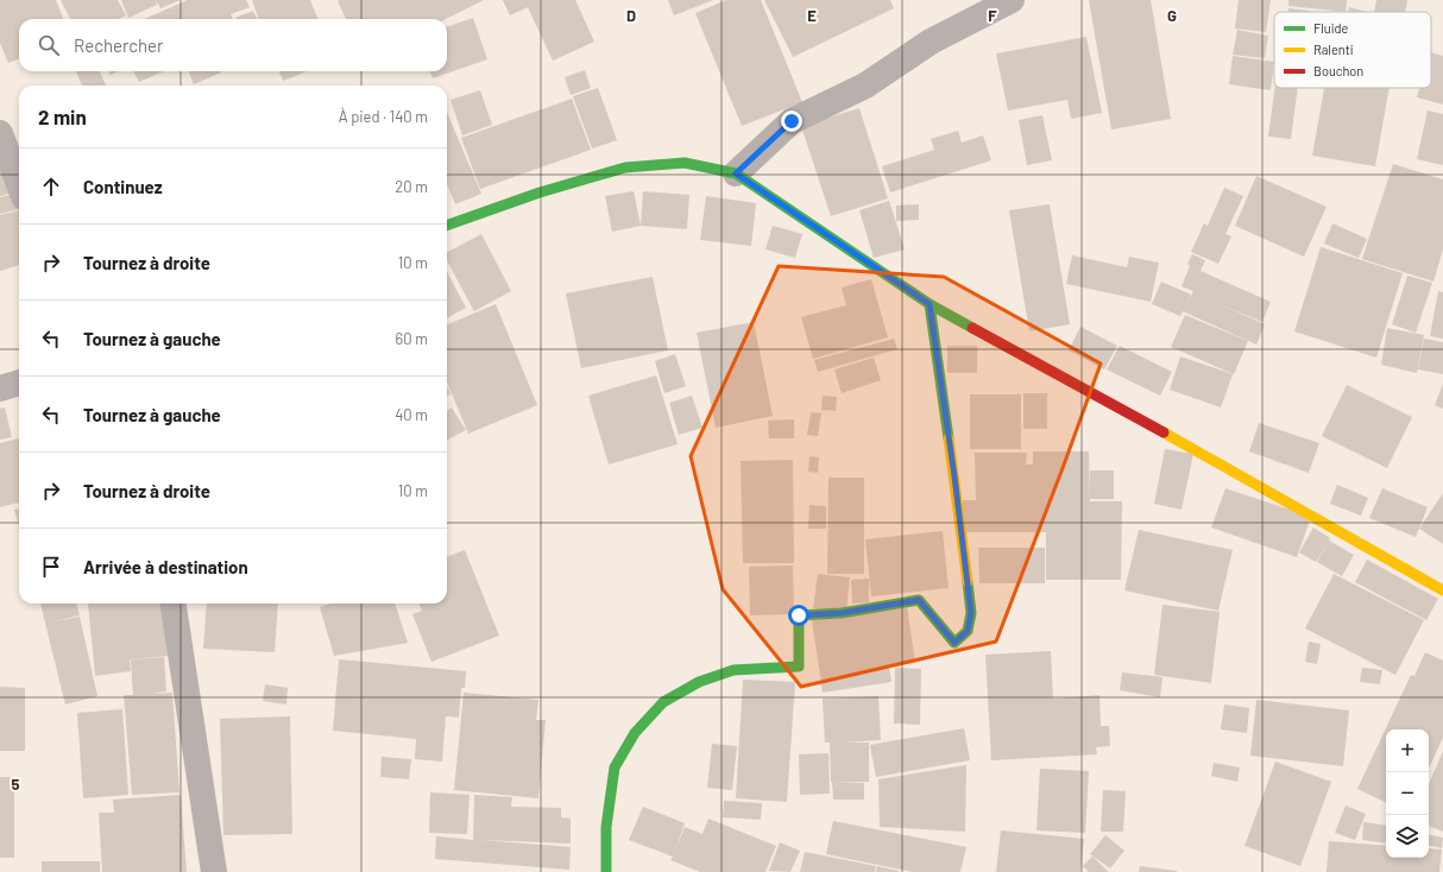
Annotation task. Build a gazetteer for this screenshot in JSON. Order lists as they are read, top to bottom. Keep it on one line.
{"legend":["Fluide","Ralenti","Bouchon"],"page":{"search":"Rechercher","heading":["2 min","À pied · 140 m"],"list":[["Continuez","20 m"],["Tournez à droite","10 m"],["Tournez à gauche","60 m"],["Tournez à gauche","40 m"],["Tournez à droite","10 m"],"Arrivée à destination"],"map_buttons":["+","−"]},"grid":{"columns":["D","E","F","G"],"rows":["5"]}}
